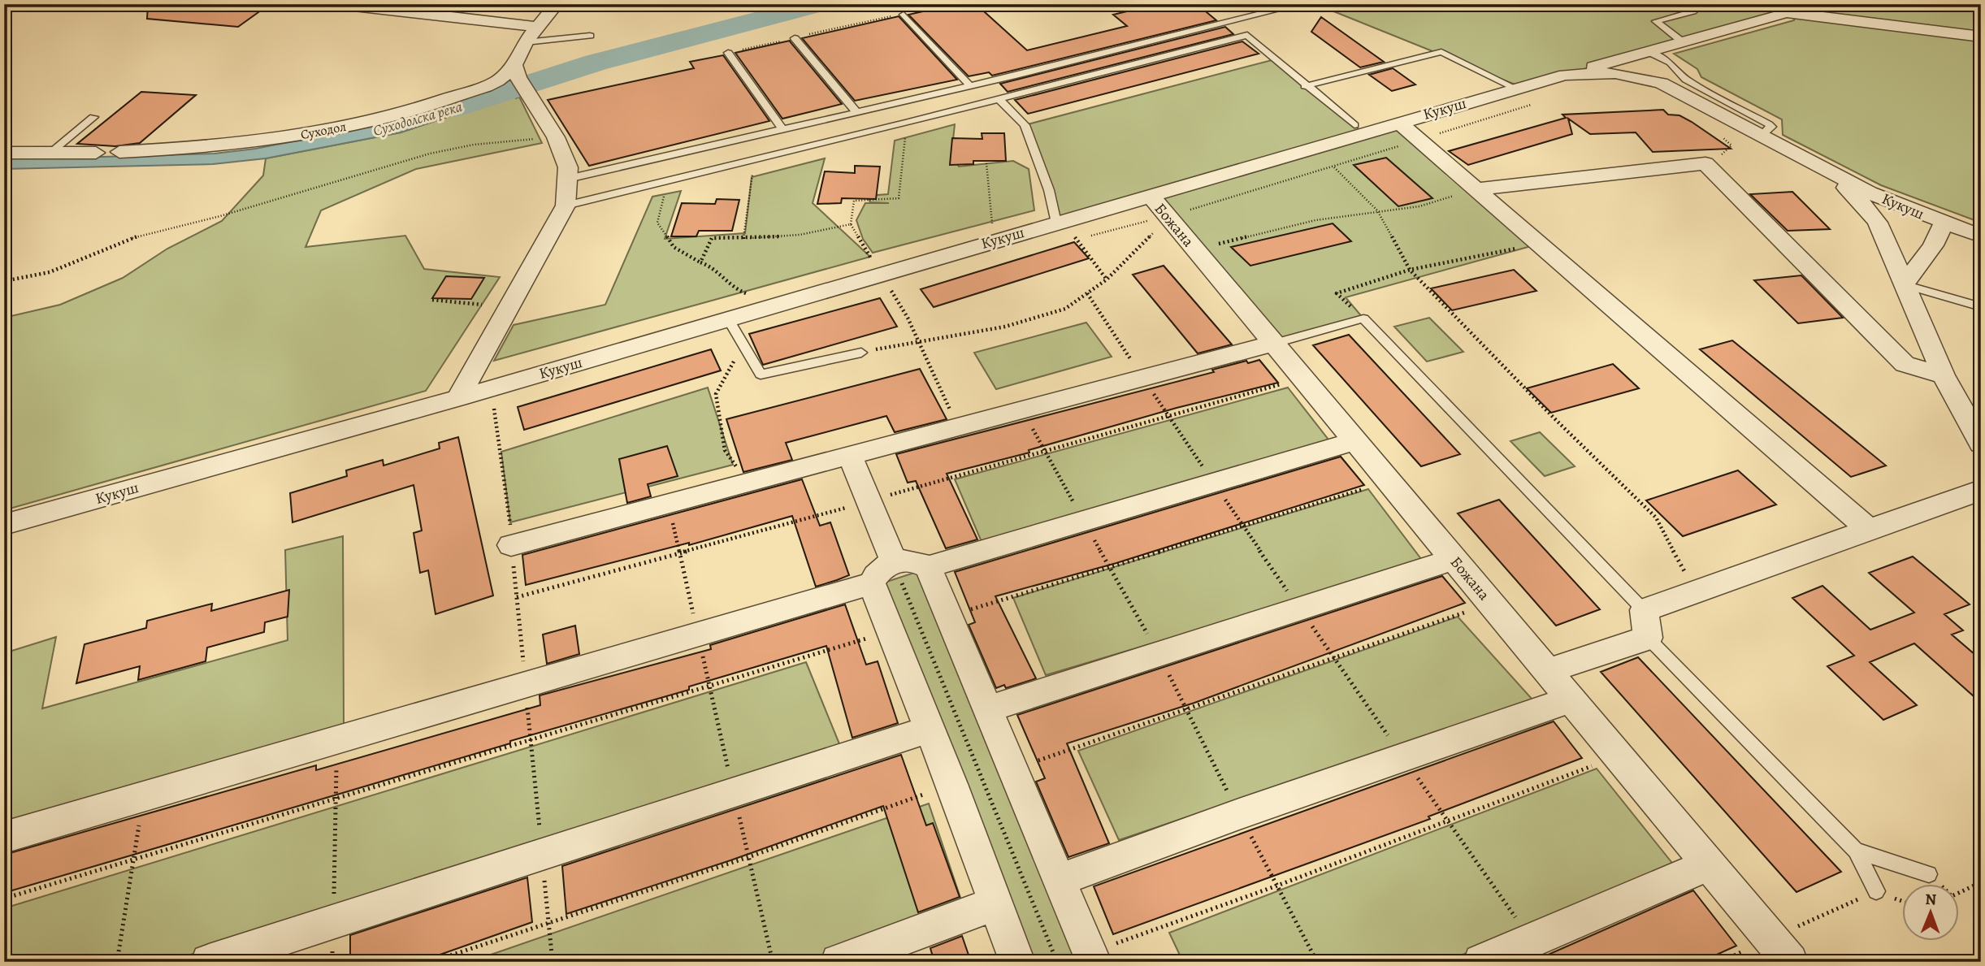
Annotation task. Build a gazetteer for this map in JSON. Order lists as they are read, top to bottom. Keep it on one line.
{"streets":{"street":["Кукуш","Суходол","Божана"]},"crossings":[["Кукуш","Божана"]],"water":["Суходолска река"],"north":"top"}
